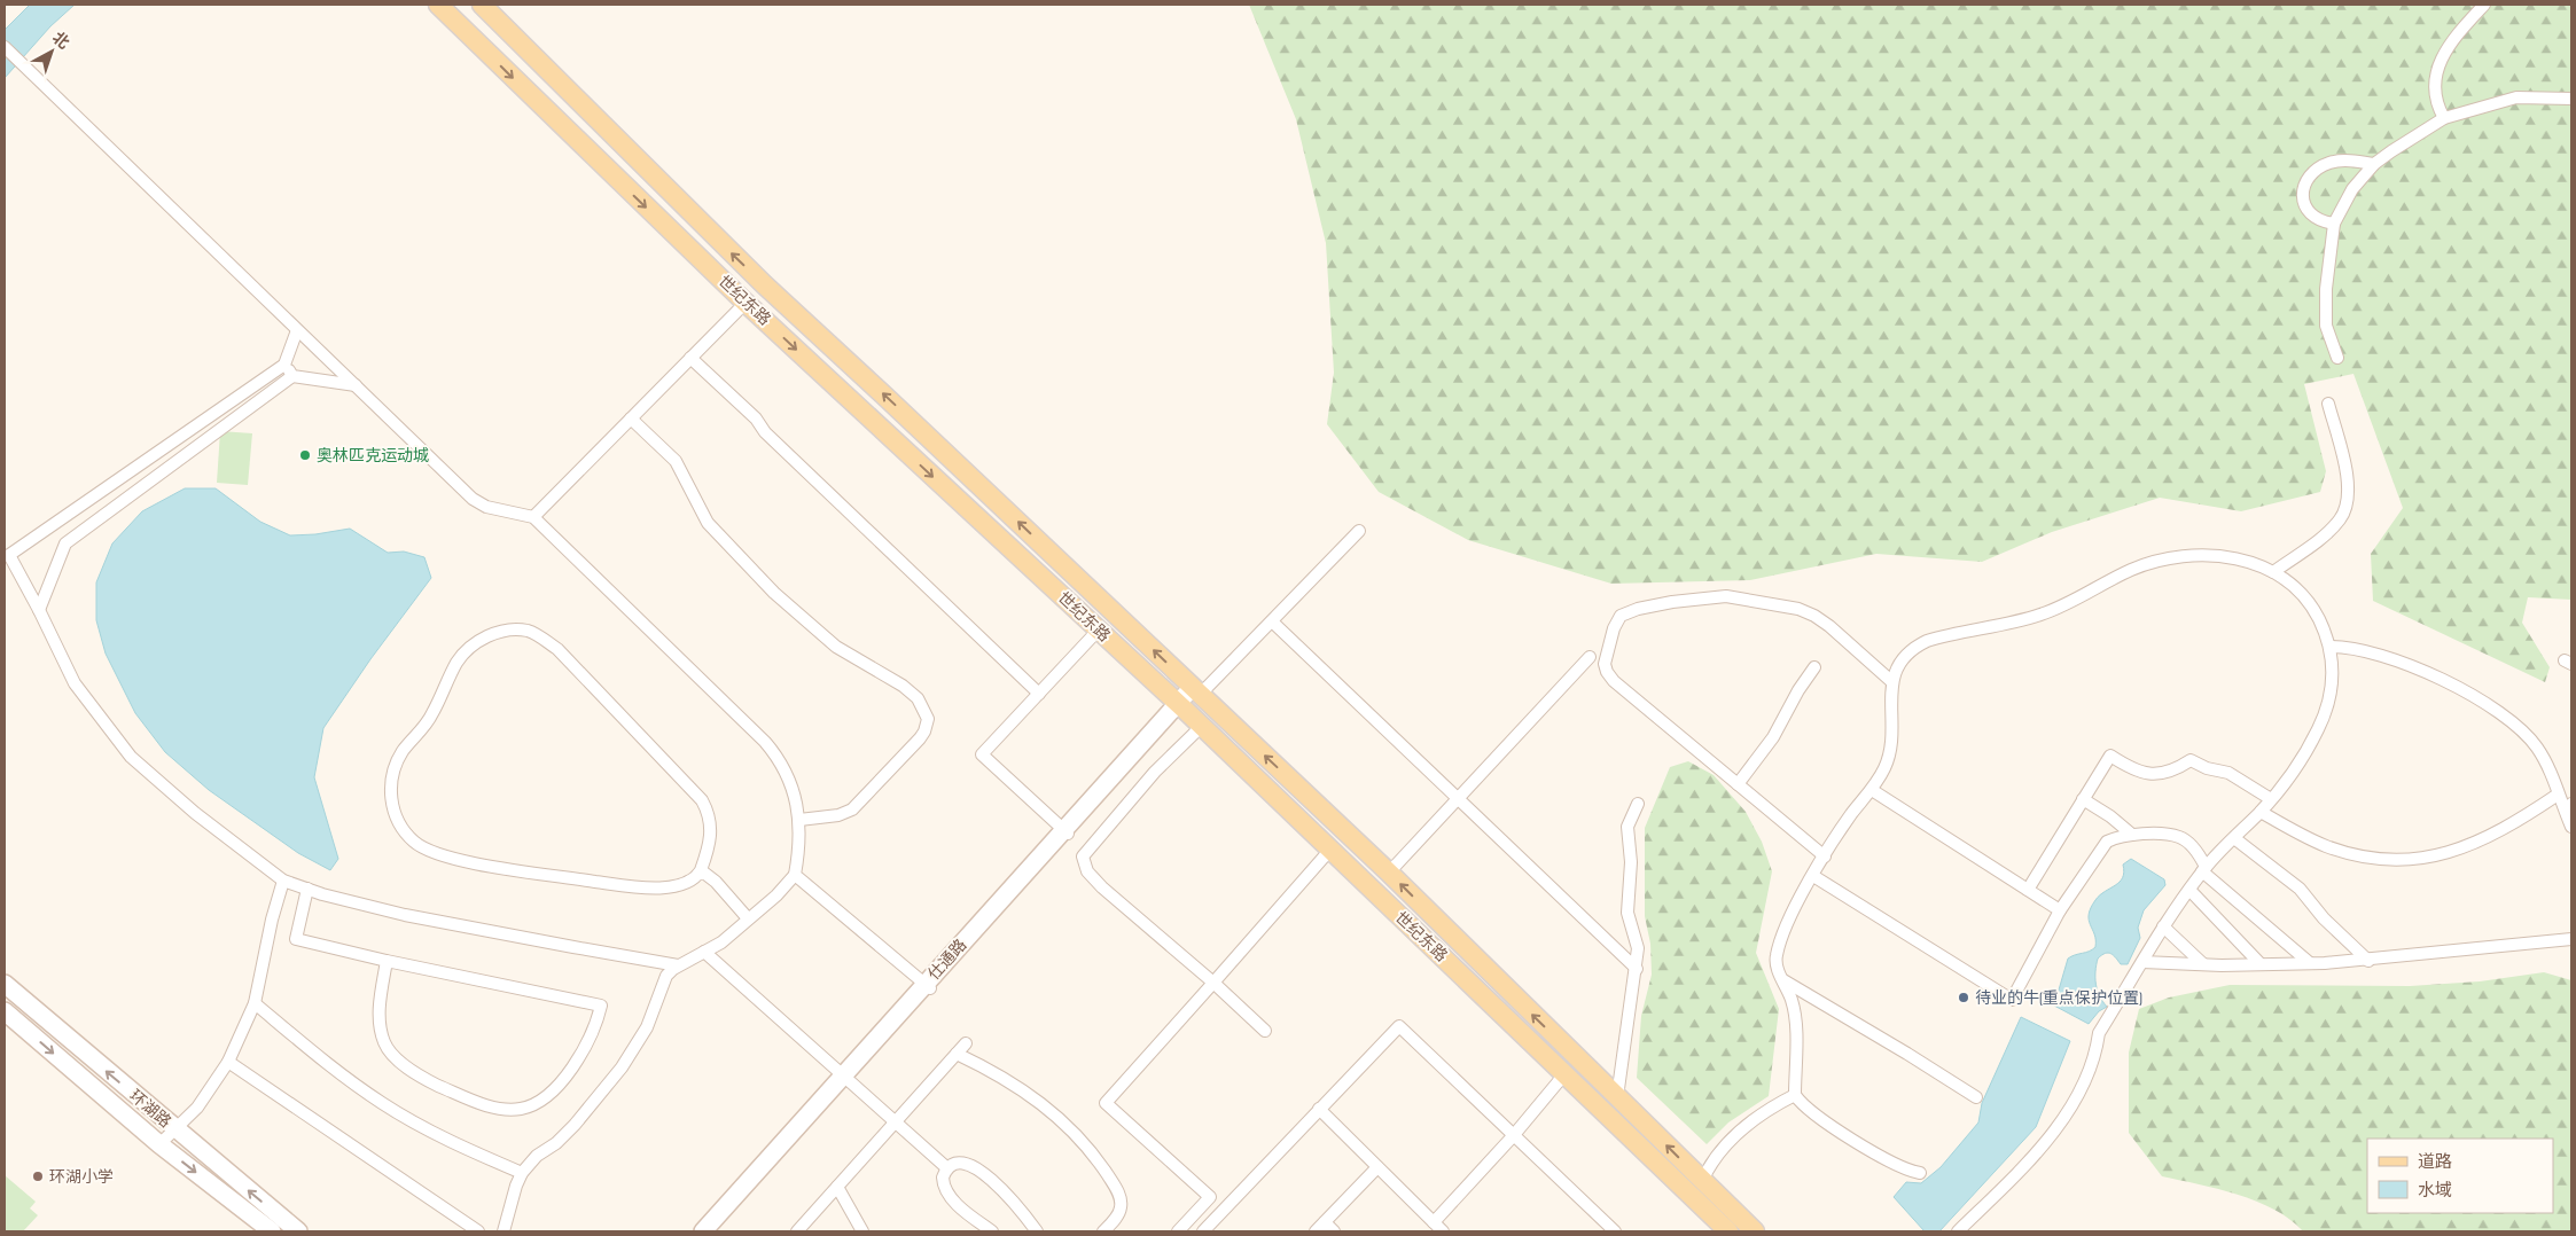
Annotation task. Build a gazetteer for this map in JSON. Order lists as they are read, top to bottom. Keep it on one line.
{"streets":{"main road":["世纪东路"],"street":["仕通路","环湖路"]},"crossings":[["世纪东路","仕通路"]],"places":["奥林匹克运动城","待业的牛(重点保护位置)","环湖小学"],"legend":["道路","水域"],"north":"top right"}
